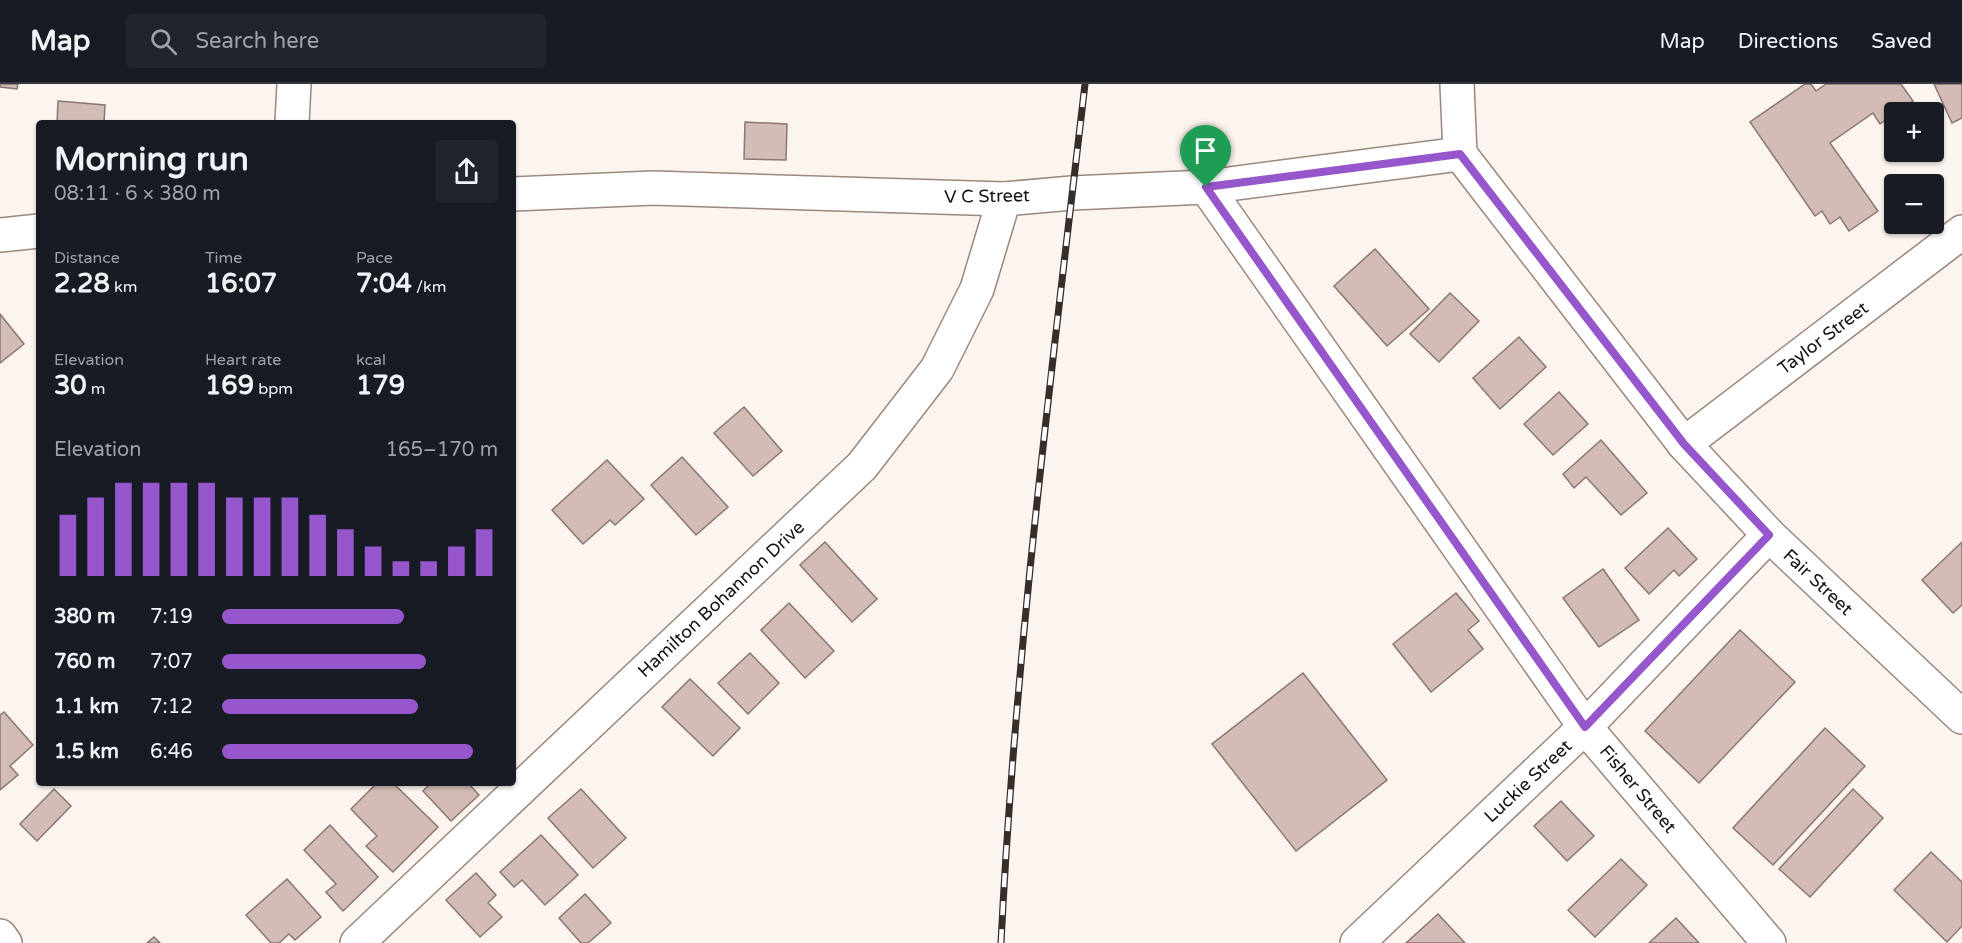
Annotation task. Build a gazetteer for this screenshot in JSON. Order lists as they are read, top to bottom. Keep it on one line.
{"streets":{"street":["V C Street","Taylor Street","Fair Street","Hamilton Bohannon Drive","Luckie Street","Fisher Street"]},"crossings":[["V C Street","Fair Street"],["V C Street","Hamilton Bohannon Drive"],["V C Street","Fisher Street"],["Taylor Street","Fair Street"],["Fair Street","Luckie Street"],["Luckie Street","Fisher Street"]],"page":{"header":"Map","search":"Search here","nav":["Map","Directions","Saved"],"map_buttons":["+","−"],"heading":["Morning run","08:11 · 6 × 380 m"],"stats":[["Distance","2.28 km"],["Time","16:07"],["Pace","7:04 /km"],["Elevation","30 m"],["Heart rate","169 bpm"],["kcal","179"]],"chart":["Elevation","165–170 m"],"list":[{"name":"380 m","note":"7:19"},{"name":"760 m","note":"7:07"},{"name":"1.1 km","note":"7:12"},{"name":"1.5 km","note":"6:46"}]}}
